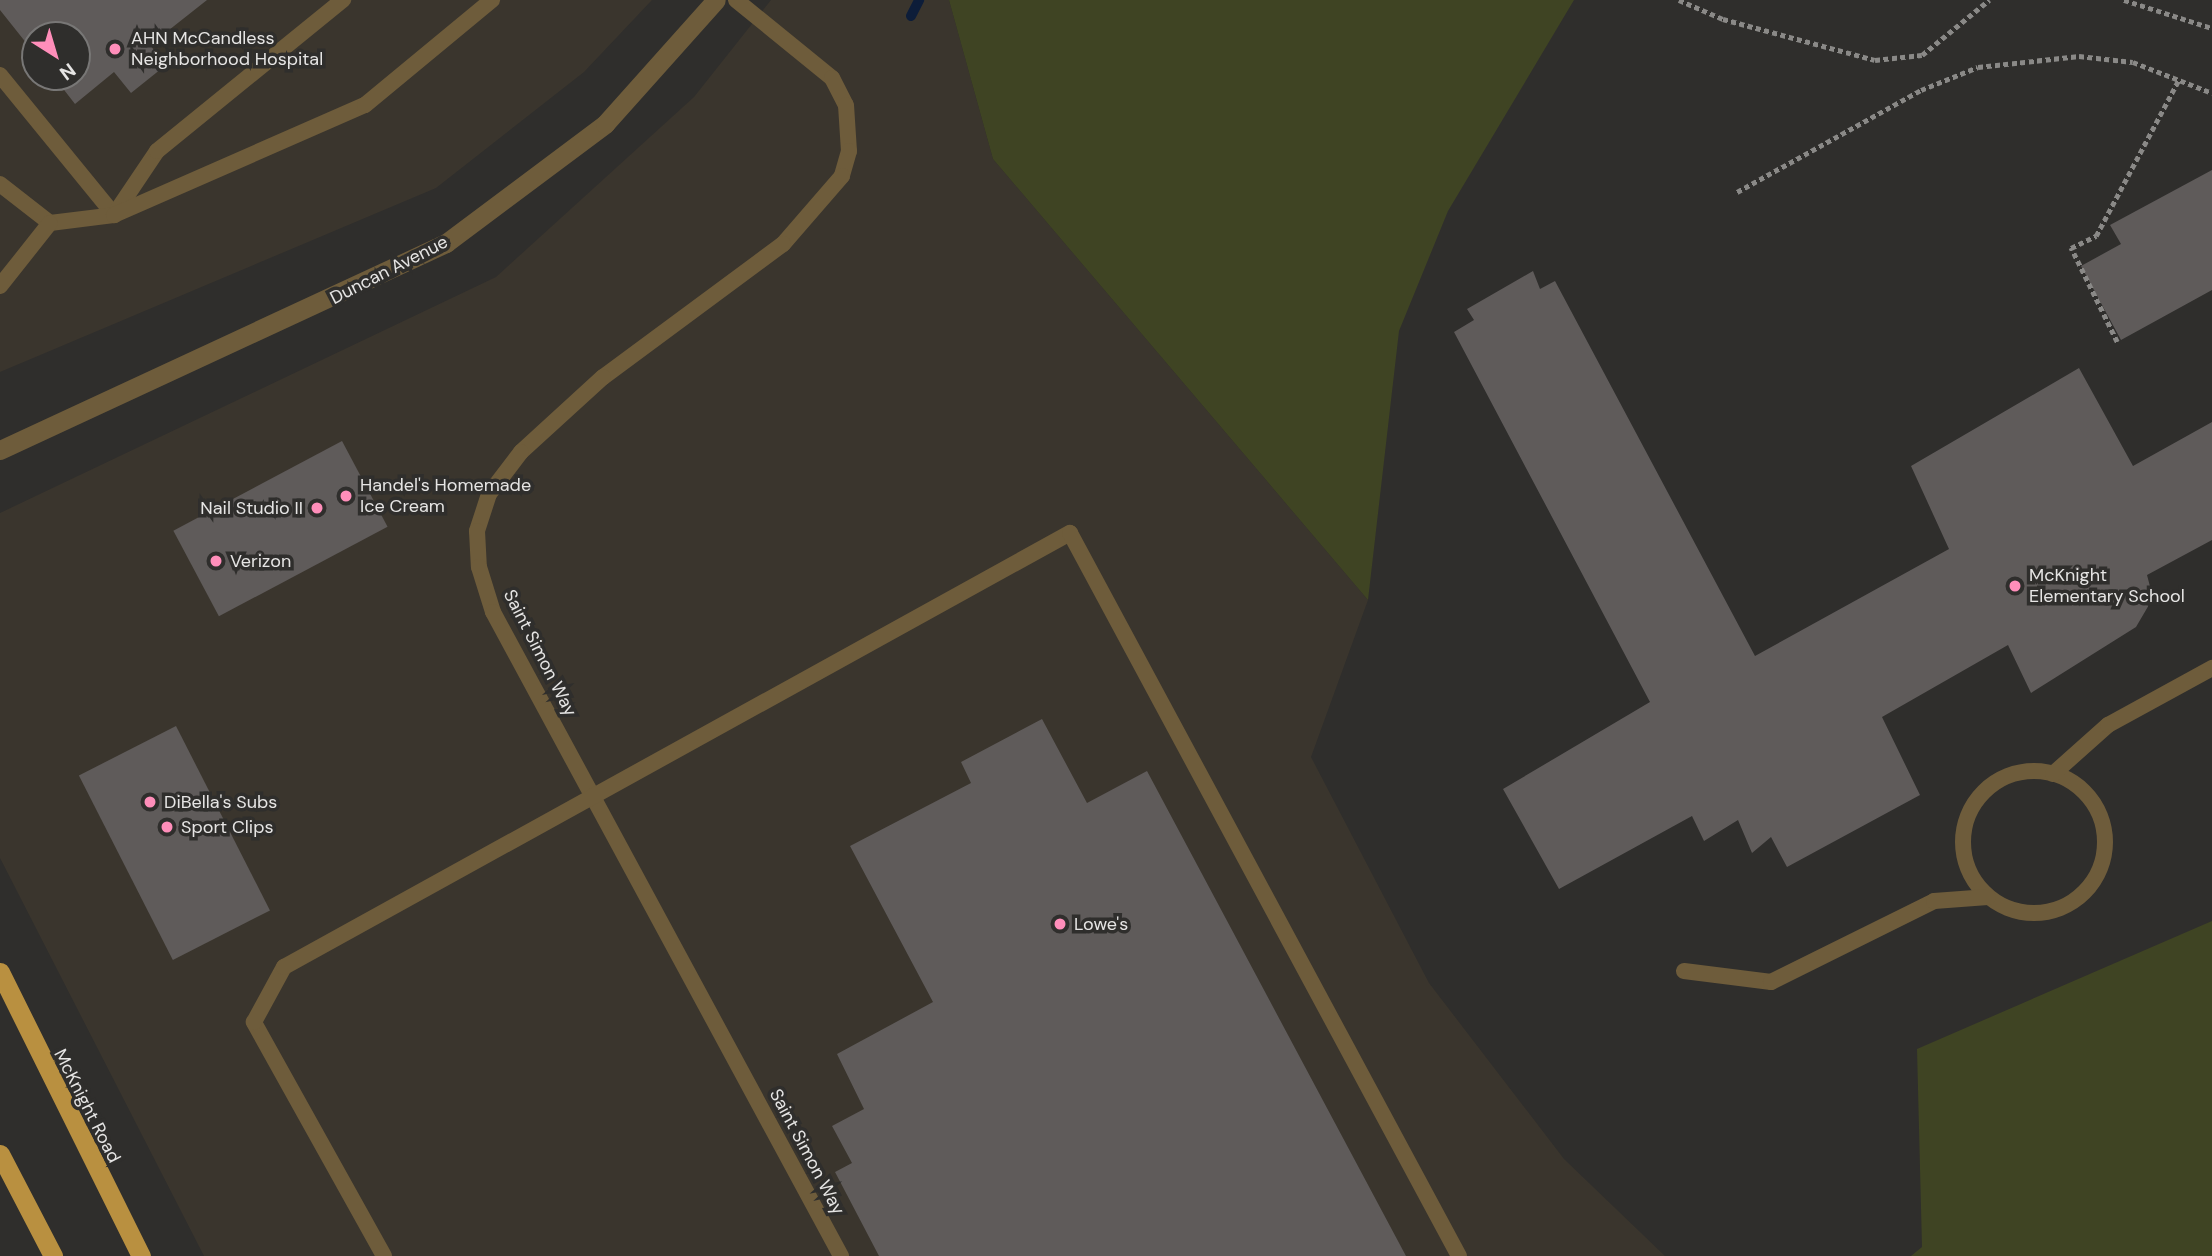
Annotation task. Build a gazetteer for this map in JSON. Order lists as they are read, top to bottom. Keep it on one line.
{"streets":{"highway":["McKnight Road"],"street":["Duncan Avenue"],"lane":["Saint Simon Way"]},"places":["AHN McCandless Neighborhood Hospital","Handel's Homemade Ice Cream","Nail Studio II","Verizon","McKnight Elementary School","DiBella's Subs","Sport Clips","Lowe's"],"north":"bottom right"}
